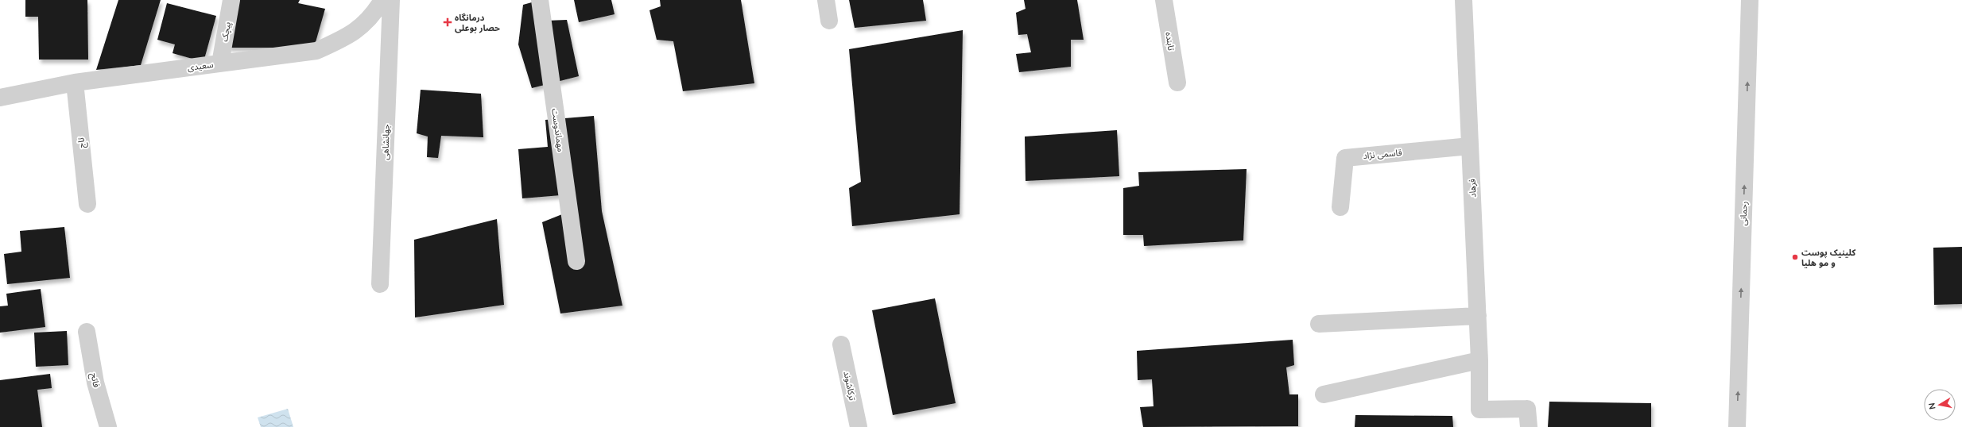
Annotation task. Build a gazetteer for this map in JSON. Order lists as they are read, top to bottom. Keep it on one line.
{"streets":{"street":["پیچک","تابنده","سعیدی","مهماندوست","جهانشاهی","تاج","قاسمی نژاد","فرهاد","رحمانی","فاتح","ترکاشوند"]},"crossings":[["پیچک","سعیدی"],["سعیدی","تاج"],["قاسمی نژاد","فرهاد"]],"one_way":["رحمانی"],"places":{"health":["درمانگاه حصار بوعلی"],"other":["کلینیک پوست و مو هلیا"]},"north":"left"}
